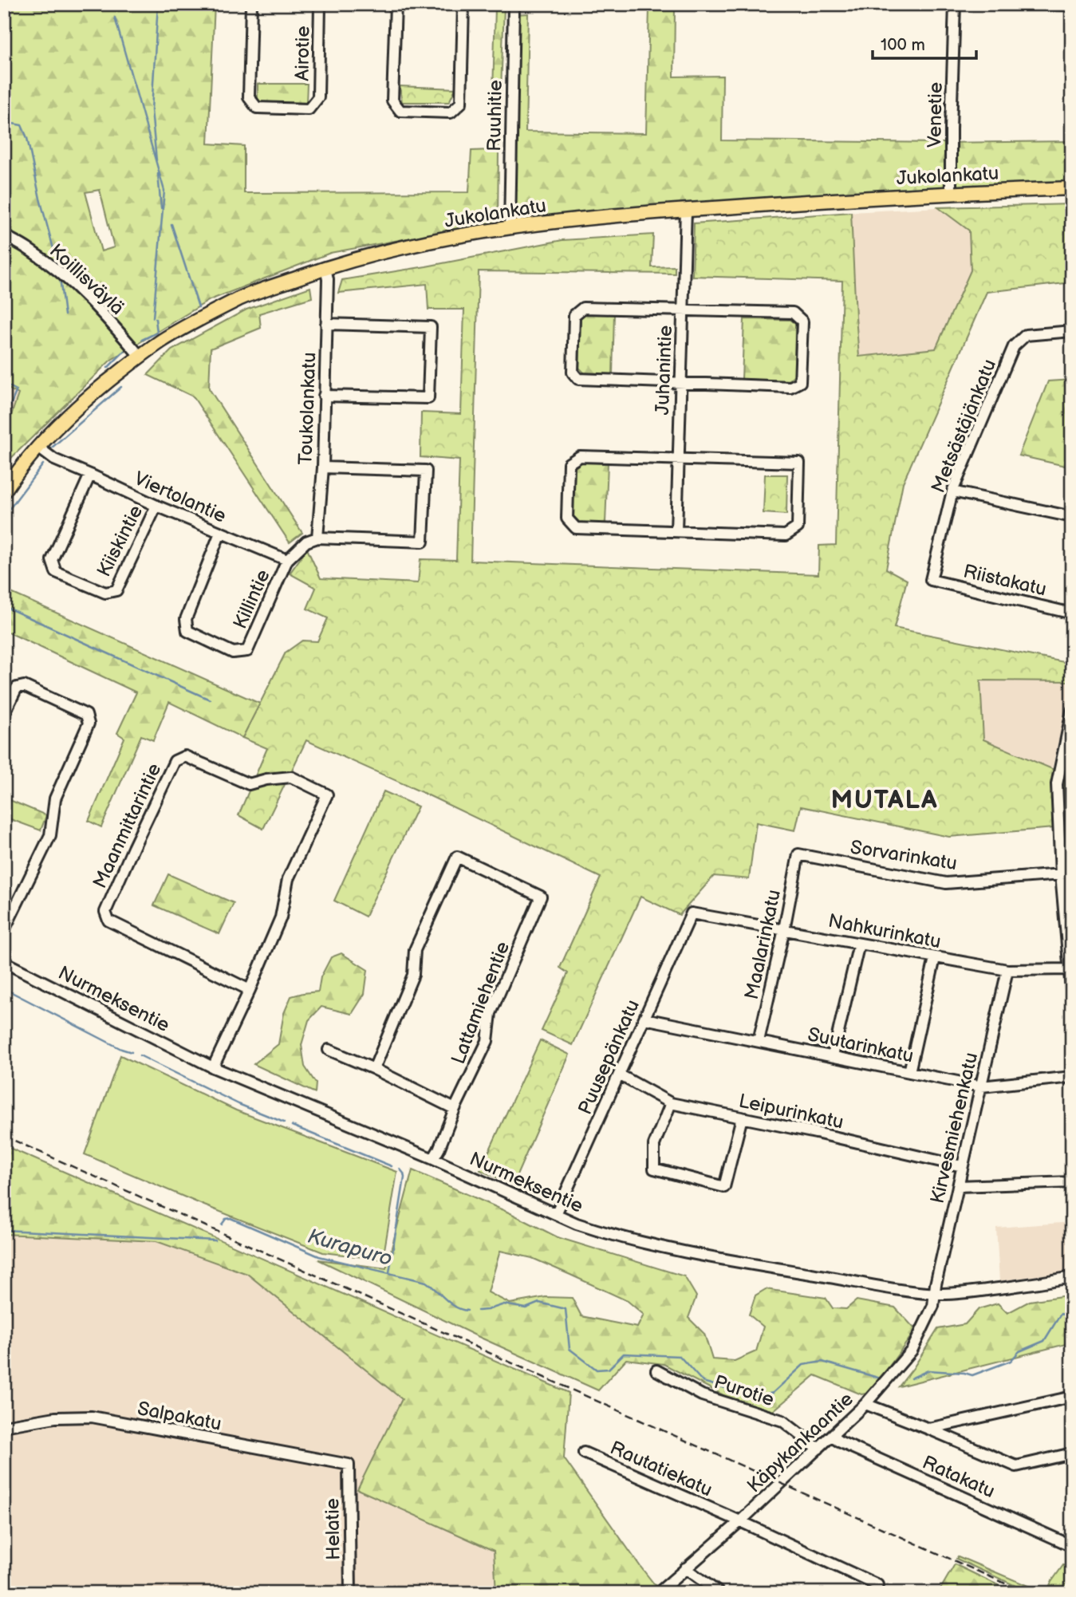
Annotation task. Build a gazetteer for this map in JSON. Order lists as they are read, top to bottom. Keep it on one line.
{"streets":{"main road":["Jukolankatu"],"street":["Airotie","Venetie","Ruuhitie","Koillisväylä","Juhanintie","Toukolankatu","Metsästäjänkatu","Viertolantie","Kiiskintie","Riistakatu","Killintie","Maanmittarintie","Sorvarinkatu","Nahkurinkatu","Maalarinkatu","Nurmeksentie","Lattamiehentie","Suutarinkatu","Puusepänkatu","Leipurinkatu","Kirvesmiehenkatu","Purotie","Salpakatu","Käpykankaantie","Rautatiekatu","Ratakatu","Helatie"]},"crossings":[["Venetie","Jukolankatu"],["Ruuhitie","Jukolankatu"],["Jukolankatu","Koillisväylä"],["Jukolankatu","Juhanintie"],["Jukolankatu","Toukolankatu"],["Jukolankatu","Viertolantie"],["Metsästäjänkatu","Riistakatu"],["Viertolantie","Kiiskintie"],["Viertolantie","Killintie"],["Maanmittarintie","Nurmeksentie"],["Sorvarinkatu","Maalarinkatu"],["Nahkurinkatu","Maalarinkatu"],["Nahkurinkatu","Puusepänkatu"],["Nahkurinkatu","Kirvesmiehenkatu"],["Maalarinkatu","Suutarinkatu"],["Nurmeksentie","Lattamiehentie"],["Nurmeksentie","Puusepänkatu"],["Nurmeksentie","Kirvesmiehenkatu"],["Nurmeksentie","Käpykankaantie"],["Suutarinkatu","Puusepänkatu"],["Suutarinkatu","Kirvesmiehenkatu"],["Puusepänkatu","Leipurinkatu"],["Leipurinkatu","Kirvesmiehenkatu"],["Kirvesmiehenkatu","Käpykankaantie"],["Purotie","Käpykankaantie"],["Salpakatu","Helatie"],["Käpykankaantie","Rautatiekatu"],["Käpykankaantie","Ratakatu"]],"districts":["MUTALA"],"water":["Kurapuro"],"scale_bar":"100 m"}
